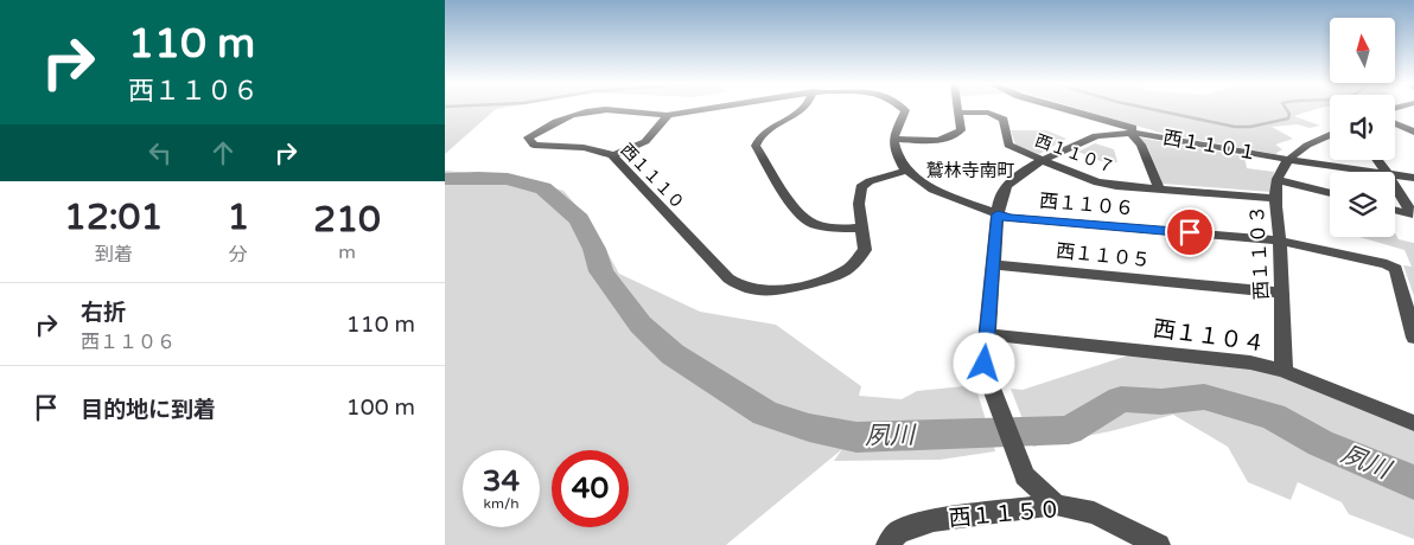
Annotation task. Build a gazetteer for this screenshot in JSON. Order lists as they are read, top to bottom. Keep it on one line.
{"streets":{"street":["西１１０１","西１１０７","西１１１０","西１１０６","西１１０３","西１１０５","西１１０４","西１１５０"]},"crossings":[["西１１０１","西１１０７"],["西１１０１","西１１０６"],["西１１０１","西１１０３"],["西１１０１","西１１０５"],["西１１０１","西１１０４"],["西１１０１","西１１５０"],["西１１０７","西１１０３"],["西１１０６","西１１０３"],["西１１０３","西１１０５"],["西１１０３","西１１０４"]],"districts":["鷲林寺南町"],"water":["夙川"],"north":"top","page":{"turn":["110 m","西１１０６"],"eta":["12:01","到着","1","分","210","m"],"list":[{"name":"右折","note":"西１１０６","value":"110 m"},{"name":"目的地に到着","value":"100 m"}],"speed":"34 km/h","limit":"40"}}
